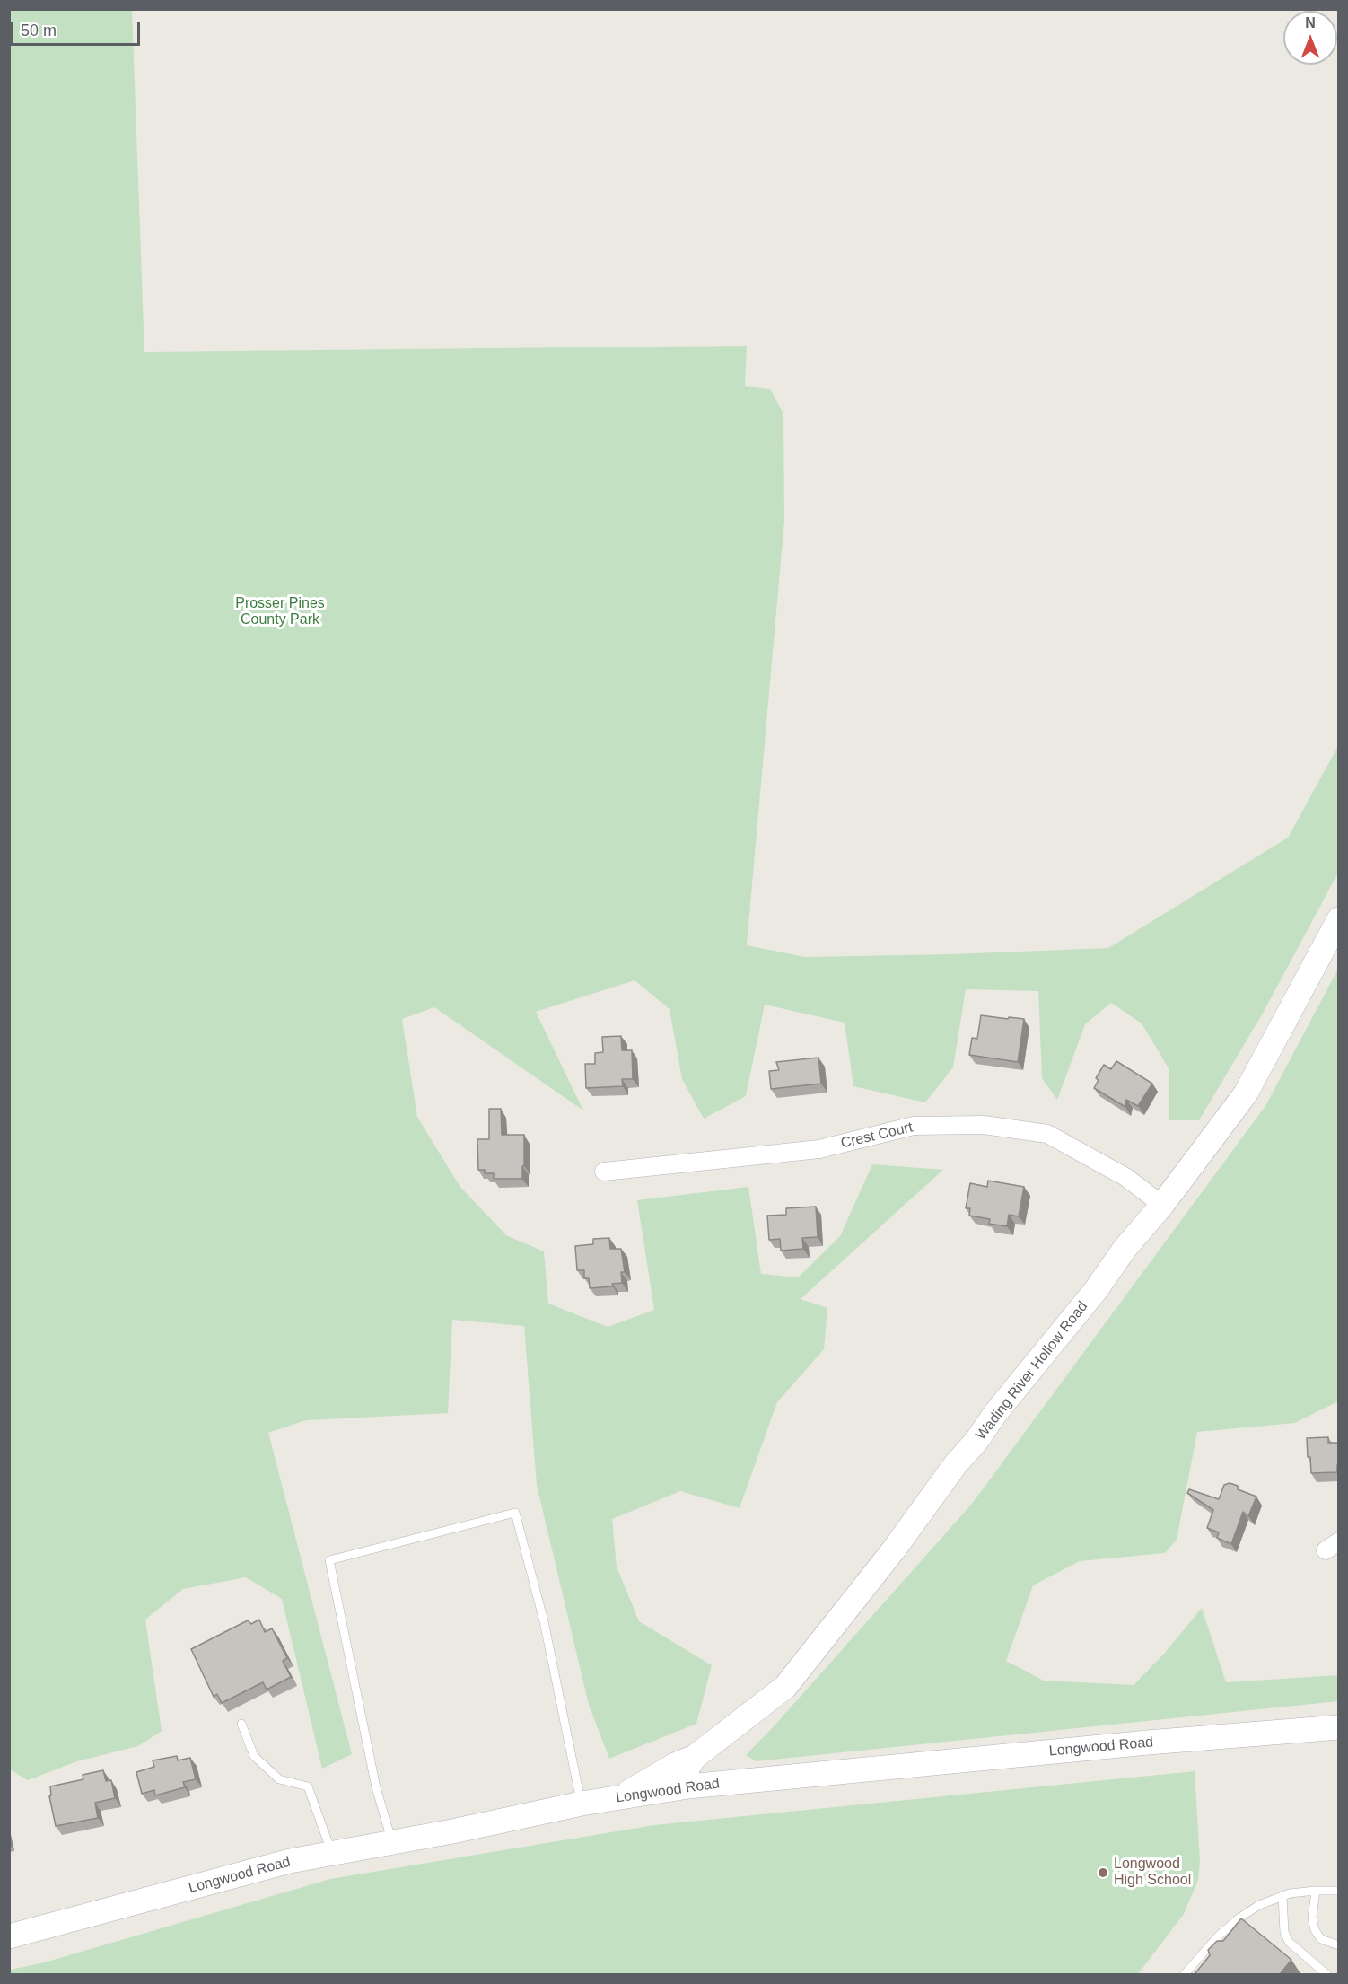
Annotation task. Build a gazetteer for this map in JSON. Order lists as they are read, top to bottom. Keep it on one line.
{"streets":{"main road":["Wading River Hollow Road","Longwood Road"],"street":["Crest Court"]},"crossings":[["Crest Court","Wading River Hollow Road"],["Wading River Hollow Road","Longwood Road"]],"parks":["Prosser Pines County Park"],"places":["Longwood High School"],"scale_bar":"50 m","north":"top"}
